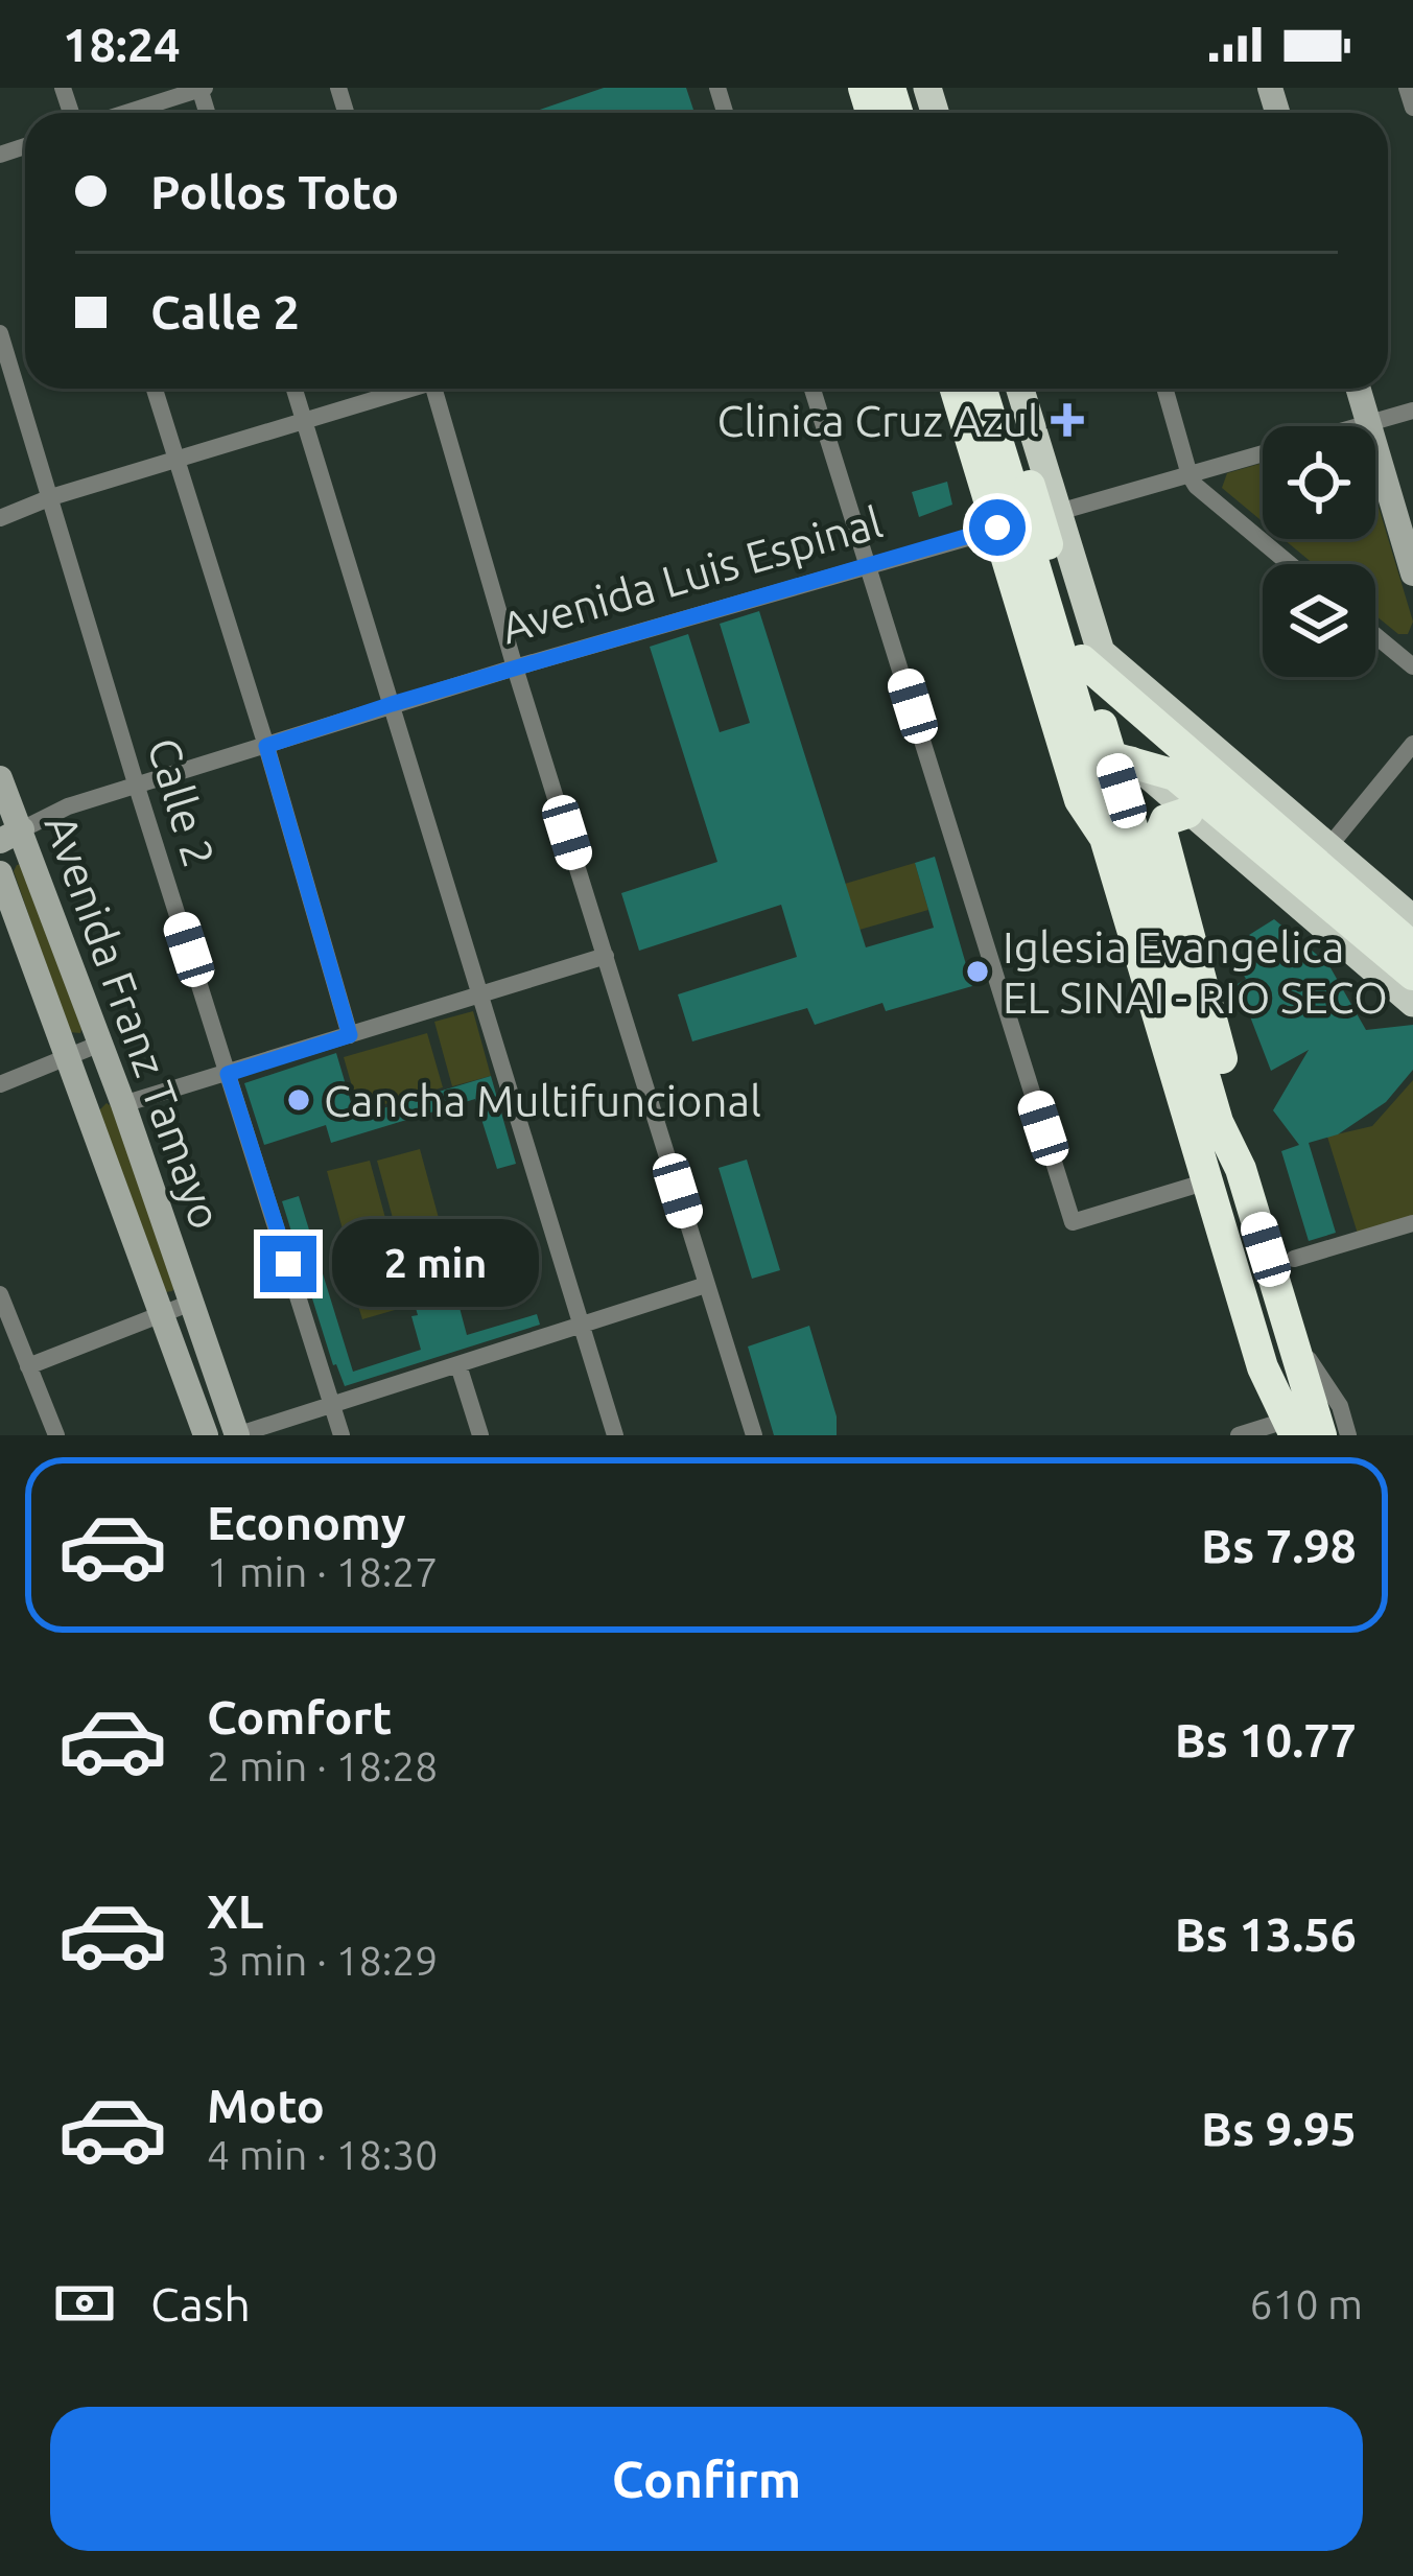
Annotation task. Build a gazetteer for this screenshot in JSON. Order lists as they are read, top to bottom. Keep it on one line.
{"streets":{"main road":["Avenida Franz Tamayo"],"street":["Avenida Luis Espinal","Calle 2"]},"crossings":[["Avenida Luis Espinal","Calle 2"],["Avenida Luis Espinal","Avenida Franz Tamayo"]],"places":{"health":["Clinica Cruz Azul"],"other":["Iglesia Evangelica EL SINAI - RIO SECO","Cancha Multifuncional"]},"page":{"status":"18:24","banner":["Pollos Toto","Calle 2"],"bubble":"2 min","list":[{"name":"Economy","note":"1 min · 18:27","value":"Bs 7.98"},{"name":"Comfort","note":"2 min · 18:28","value":"Bs 10.77"},{"name":"XL","note":"3 min · 18:29","value":"Bs 13.56"},{"name":"Moto","note":"4 min · 18:30","value":"Bs 9.95"}],"pay":["Cash","610 m"],"buttons":"Confirm"}}
